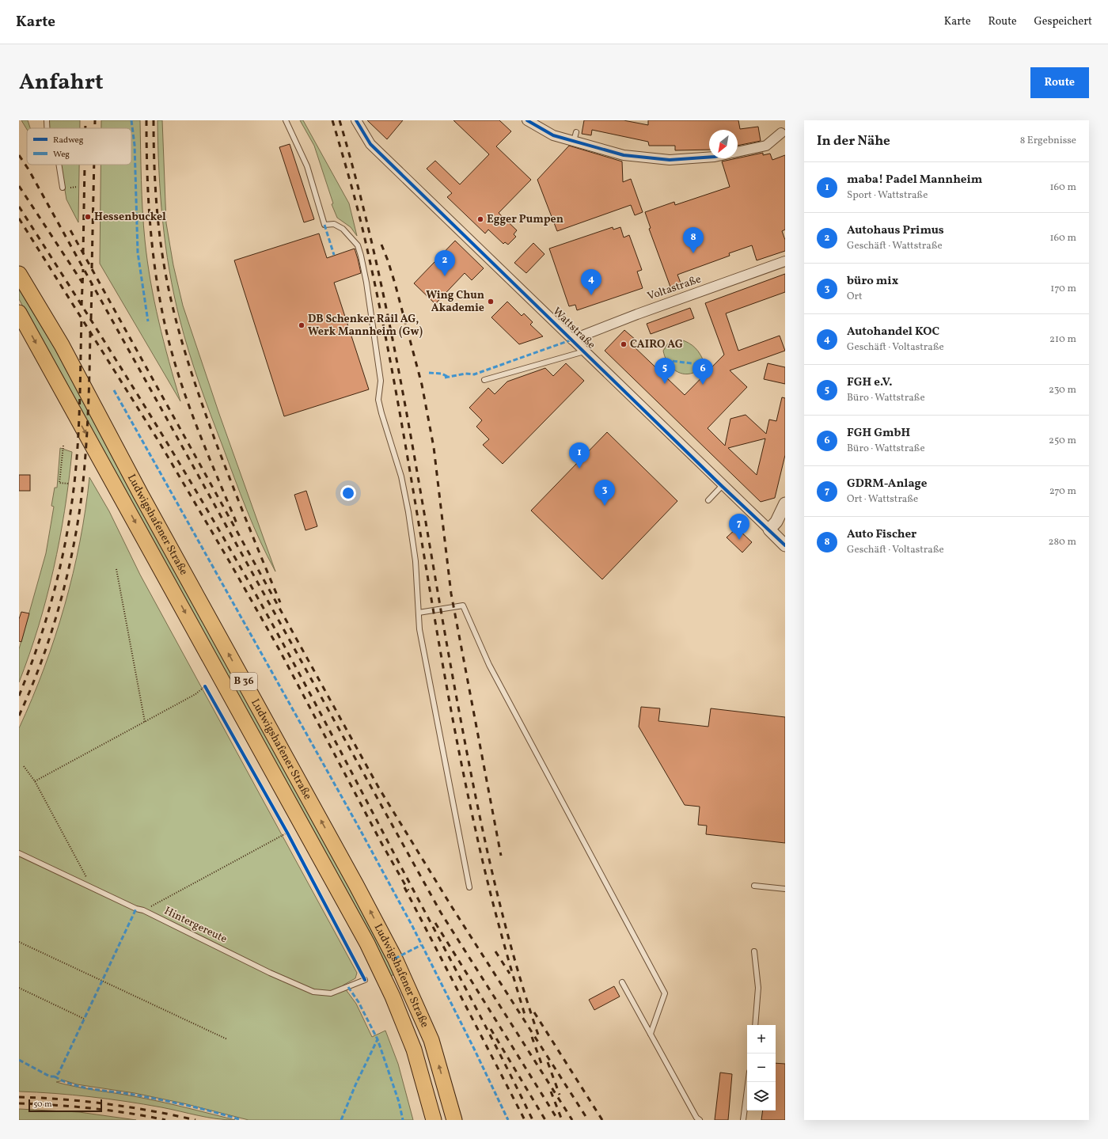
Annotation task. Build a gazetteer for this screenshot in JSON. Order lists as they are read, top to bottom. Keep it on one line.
{"streets":{"main road":["Ludwigshafener Straße","B 36"],"street":["Voltastraße","Wattstraße"],"lane":["Hintergereute"]},"crossings":[["Voltastraße","Wattstraße"]],"places":["Hessenbuckel","Egger Pumpen","Wing Chun Akademie","DB Schenker Rail AG, Werk Mannheim (Gw)","CAIRO AG"],"legend":["Radweg","Weg"],"scale_bar":"50 m","north":"bottom left","page":{"header":"Karte","nav":["Karte","Route","Gespeichert"],"title":"Anfahrt","buttons":"Route","heading":["In der Nähe","8 Ergebnisse"],"list":[{"mark":"1","name":"maba! Padel Mannheim","note":"Sport · Wattstraße","value":"160 m"},{"mark":"2","name":"Autohaus Primus","note":"Geschäft · Wattstraße","value":"160 m"},{"mark":"3","name":"büro mix","note":"Ort","value":"170 m"},{"mark":"4","name":"Autohandel KOC","note":"Geschäft · Voltastraße","value":"210 m"},{"mark":"5","name":"FGH e.V.","note":"Büro · Wattstraße","value":"230 m"},{"mark":"6","name":"FGH GmbH","note":"Büro · Wattstraße","value":"250 m"},{"mark":"7","name":"GDRM-Anlage","note":"Ort · Wattstraße","value":"270 m"},{"mark":"8","name":"Auto Fischer","note":"Geschäft · Voltastraße","value":"280 m"}],"pins":["8","2","4","5","6","1","3","7"],"map_buttons":["+","−"],"scale":"50 m"}}
